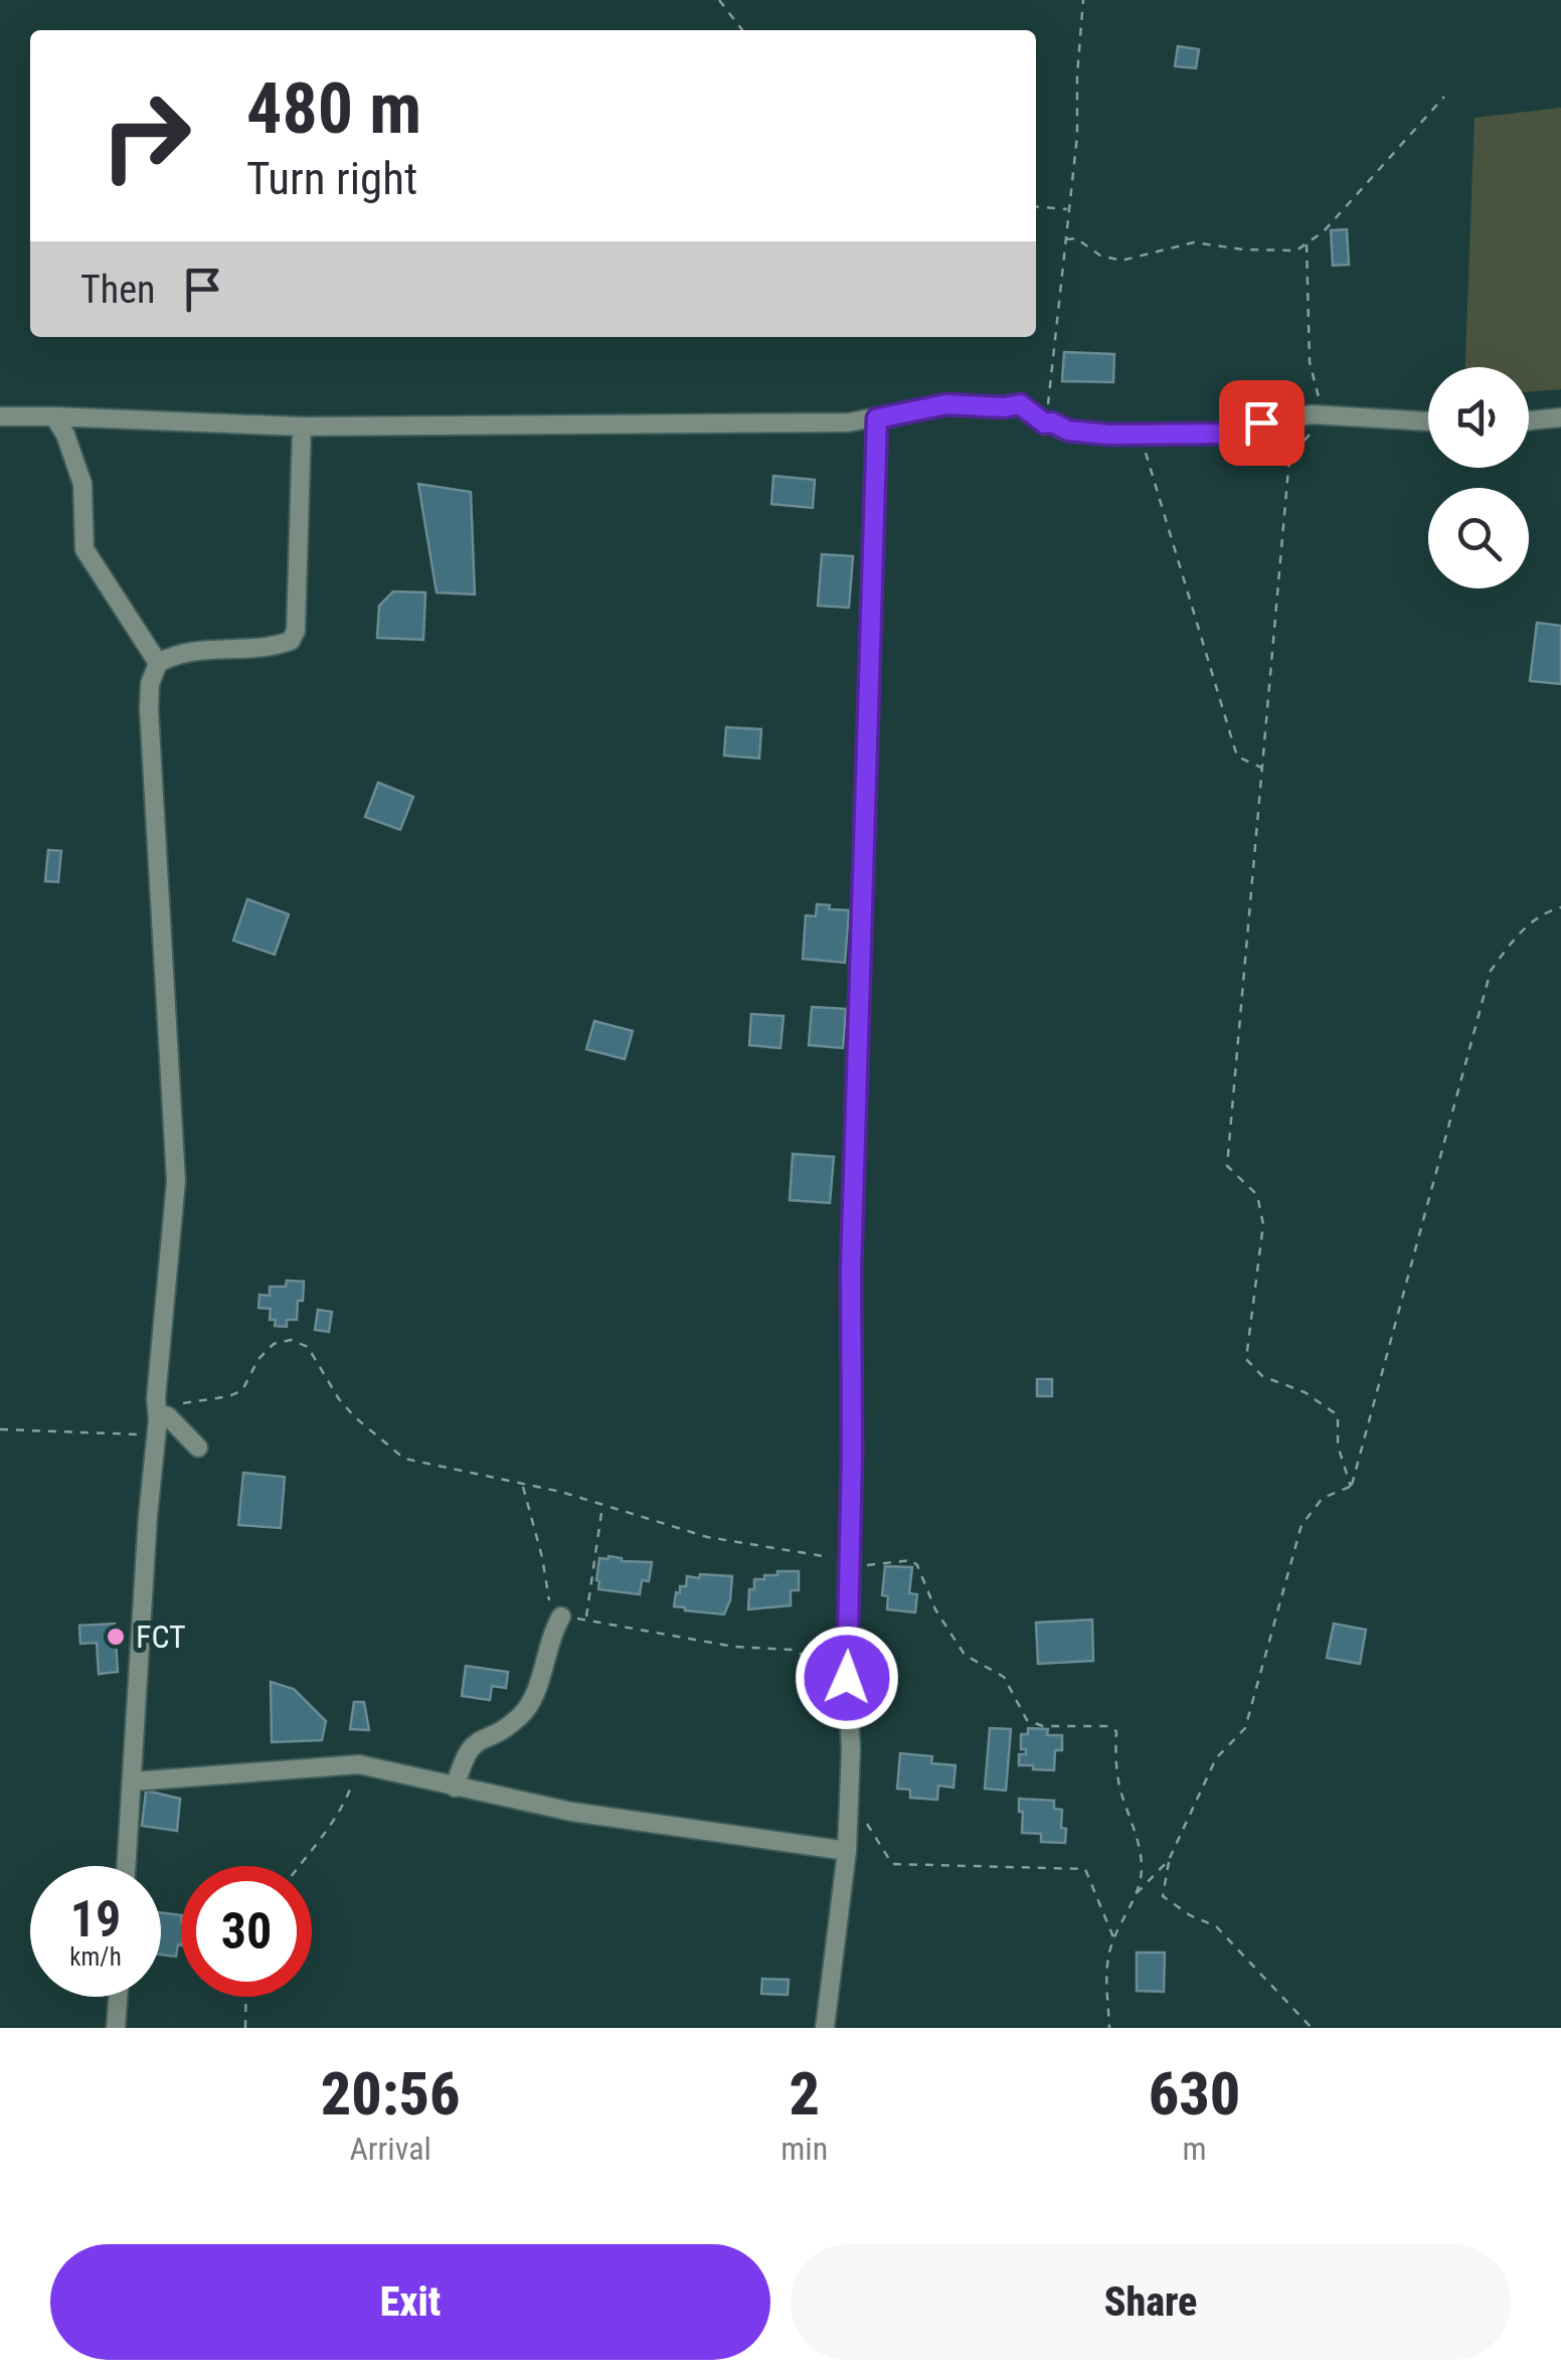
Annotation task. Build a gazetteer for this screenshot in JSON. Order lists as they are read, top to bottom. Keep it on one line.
{"places":["FCT"],"page":{"turn":["480 m","Turn right"],"then":"Then","speed":"19 km/h","limit":"30","eta":["20:56","Arrival","2","min","630","m"],"buttons":["Exit","Share"]}}
